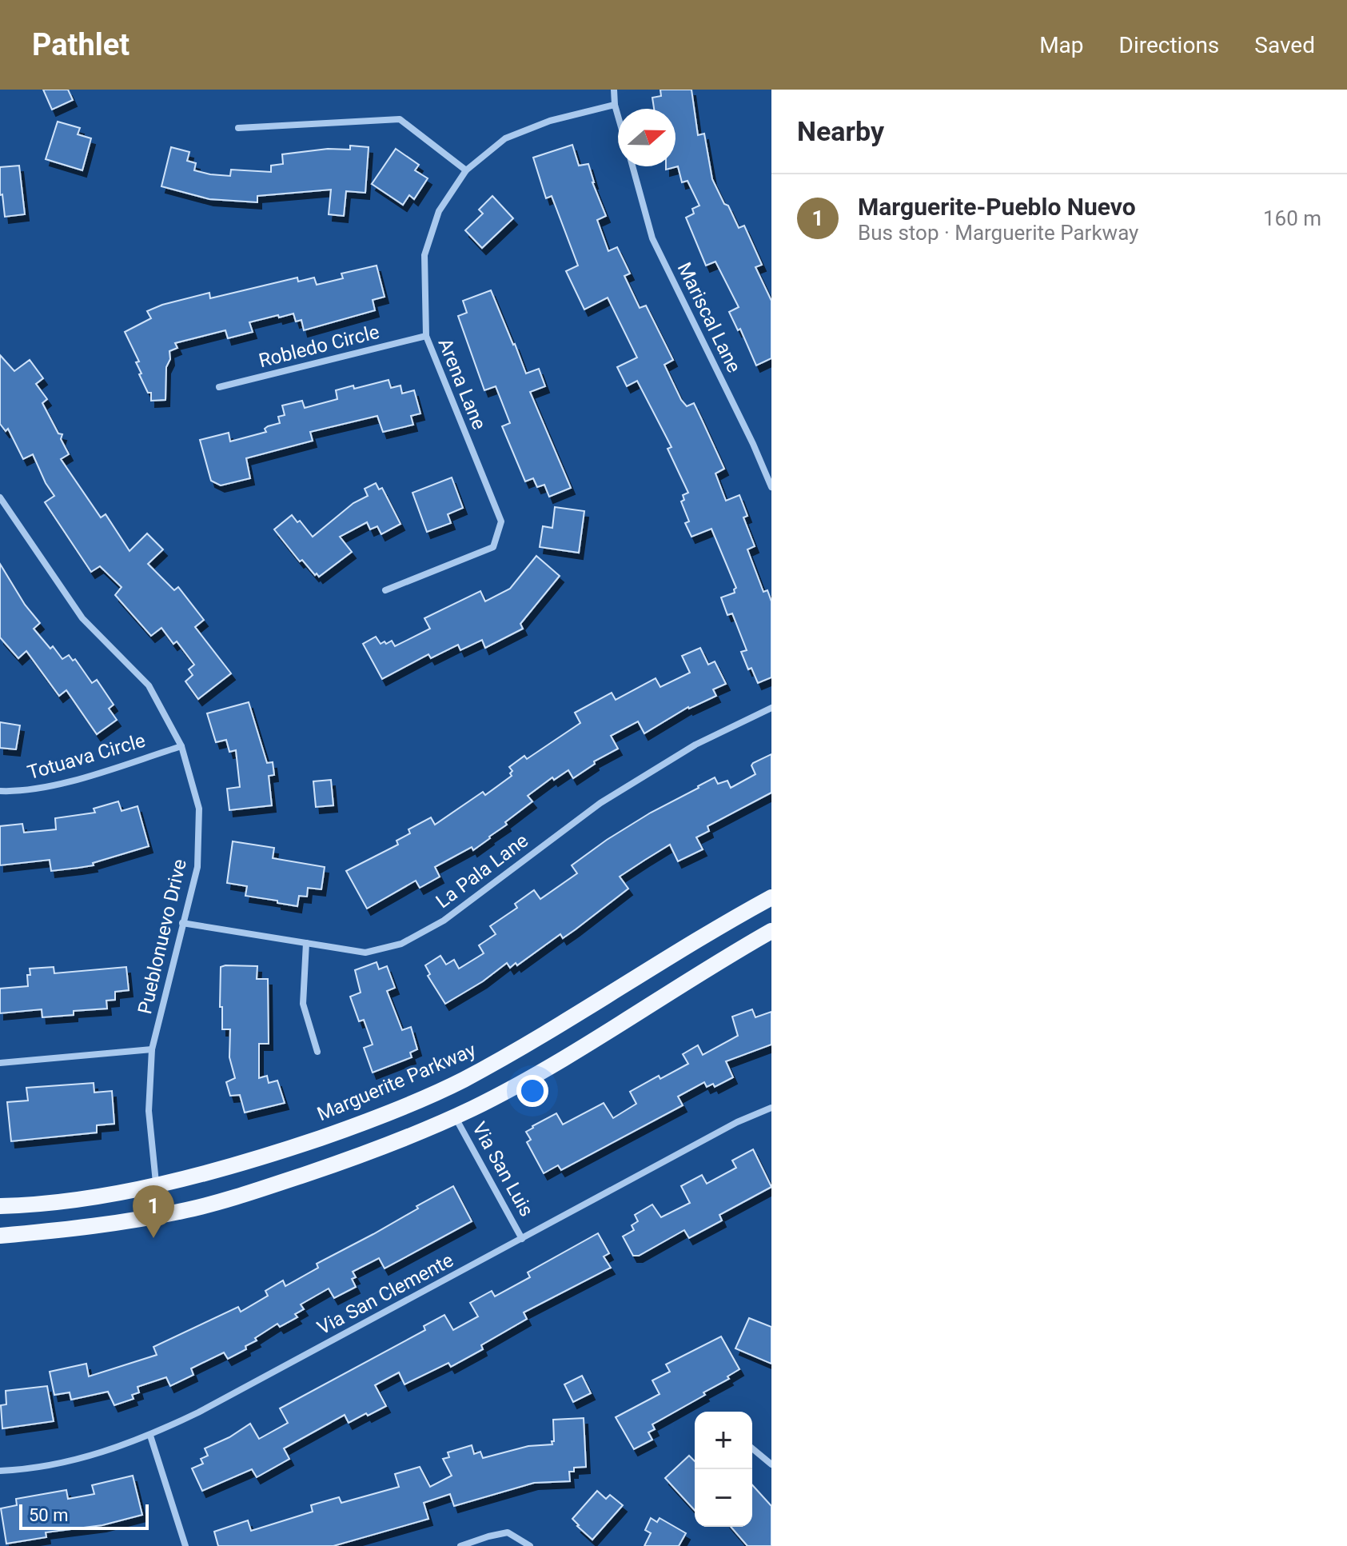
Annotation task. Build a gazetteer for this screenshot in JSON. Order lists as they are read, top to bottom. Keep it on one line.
{"streets":{"main road":["Marguerite Parkway"],"street":["Mariscal Lane","Robledo Circle","Arena Lane","Totuava Circle","La Pala Lane","Pueblonuevo Drive","Via San Luis","Via San Clemente"]},"crossings":[["Robledo Circle","Arena Lane"],["Totuava Circle","Pueblonuevo Drive"],["La Pala Lane","Pueblonuevo Drive"],["Pueblonuevo Drive","Marguerite Parkway"],["Via San Luis","Via San Clemente"]],"scale_bar":"50 m","north":"right","page":{"header":"Pathlet","nav":["Map","Directions","Saved"],"heading":"Nearby","list":[{"mark":"1","name":"Marguerite-Pueblo Nuevo","note":"Bus stop · Marguerite Parkway","value":"160 m"}],"pins":"1","map_buttons":["+","−"],"scale":"50 m"}}
